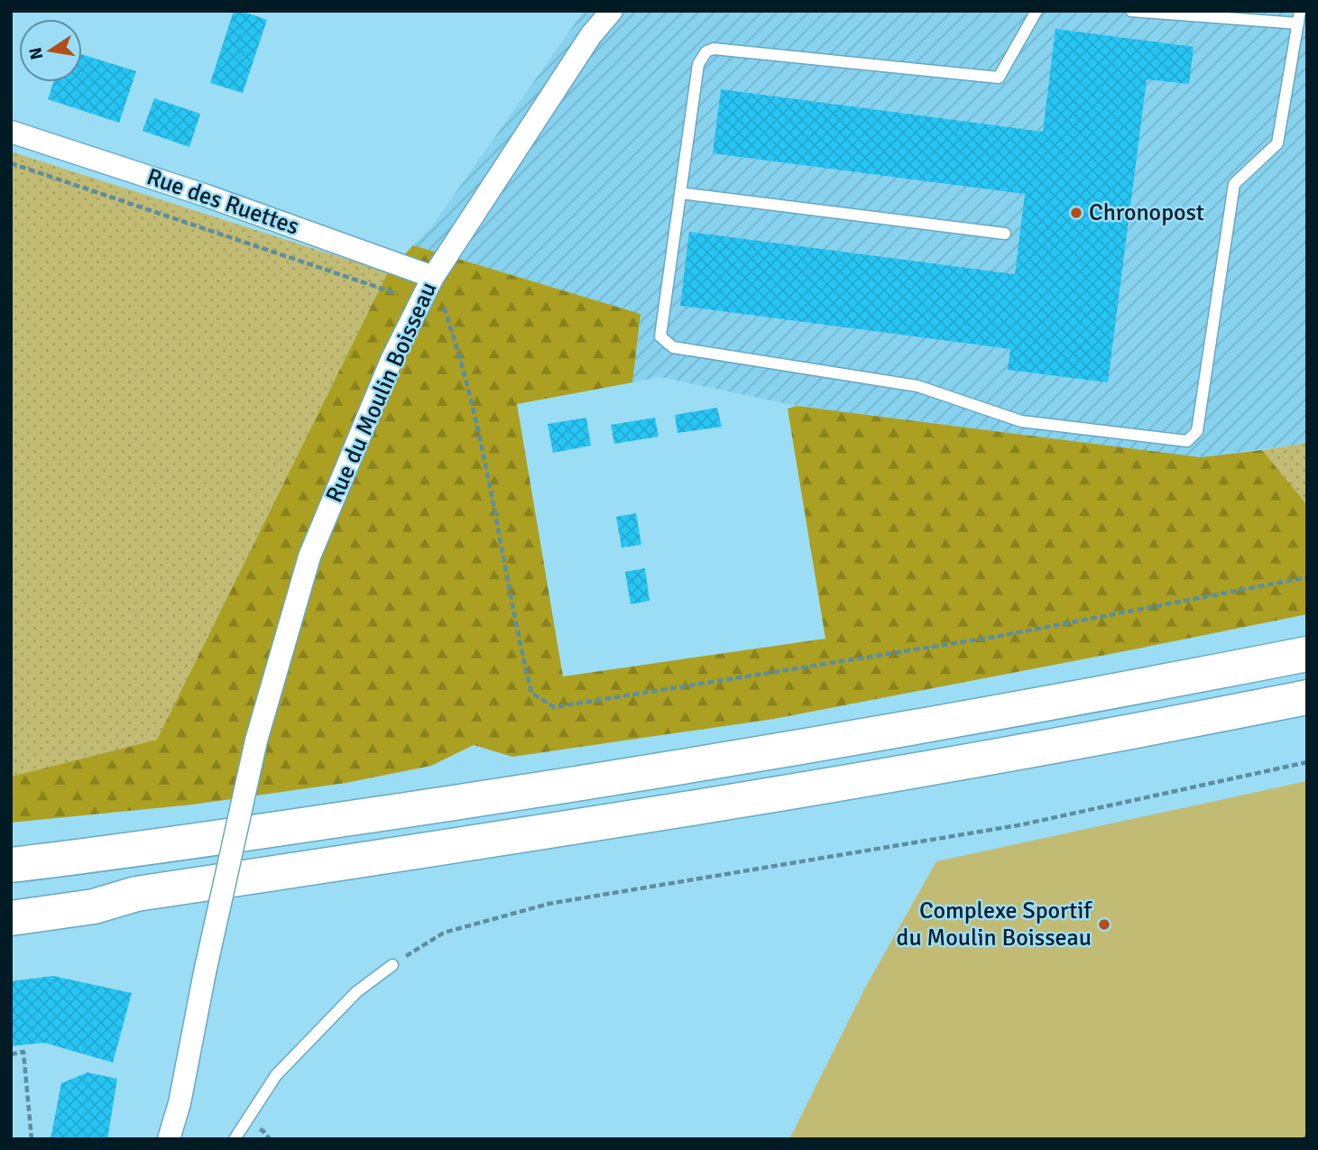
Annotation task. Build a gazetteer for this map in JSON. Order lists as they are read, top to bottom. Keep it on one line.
{"streets":{"street":["Rue des Ruettes","Rue du Moulin Boisseau"]},"crossings":[["Rue des Ruettes","Rue du Moulin Boisseau"]],"places":["Chronopost","Complexe Sportif du Moulin Boisseau"],"north":"left"}
